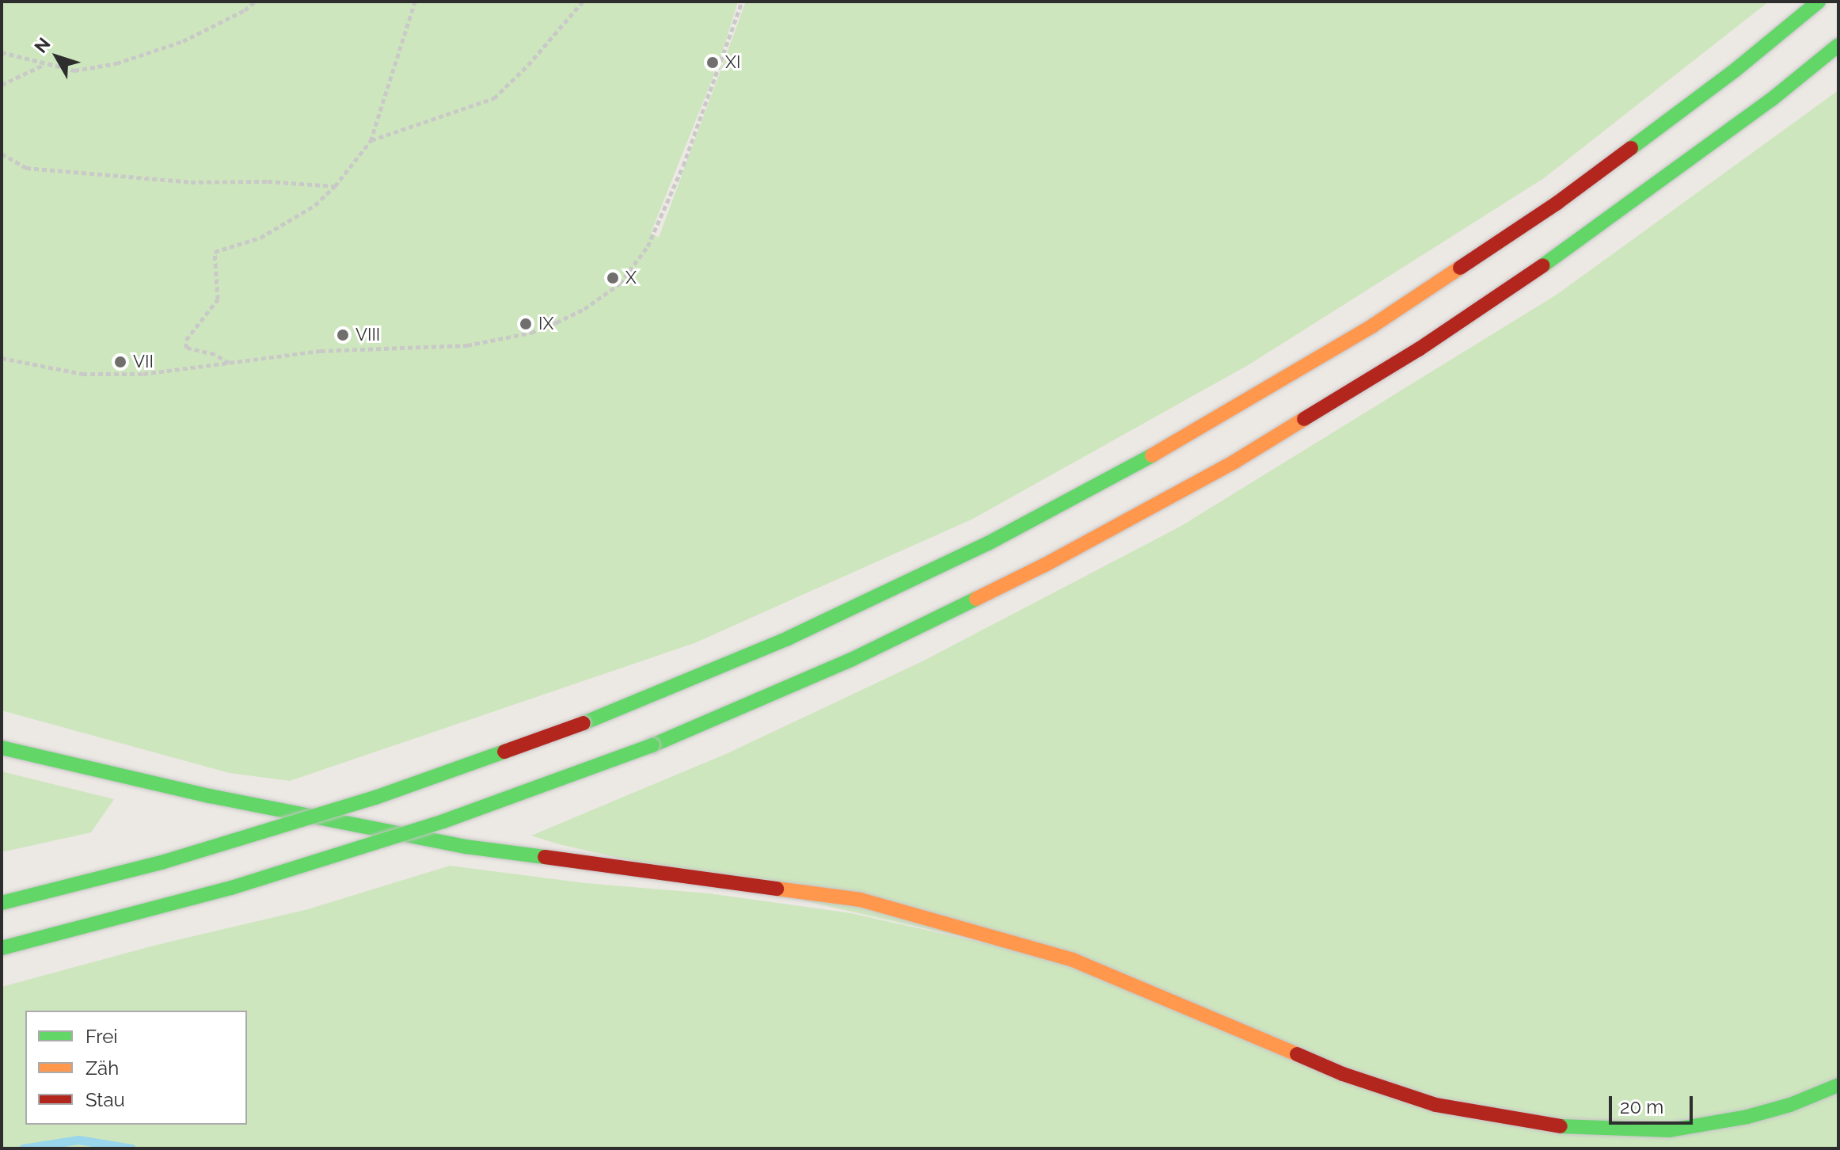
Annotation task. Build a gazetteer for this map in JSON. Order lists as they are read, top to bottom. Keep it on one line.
{"places":["XI","X","IX","VIII","VII"],"legend":["Frei","Zäh","Stau"],"scale_bar":"20 m","north":"top left"}
